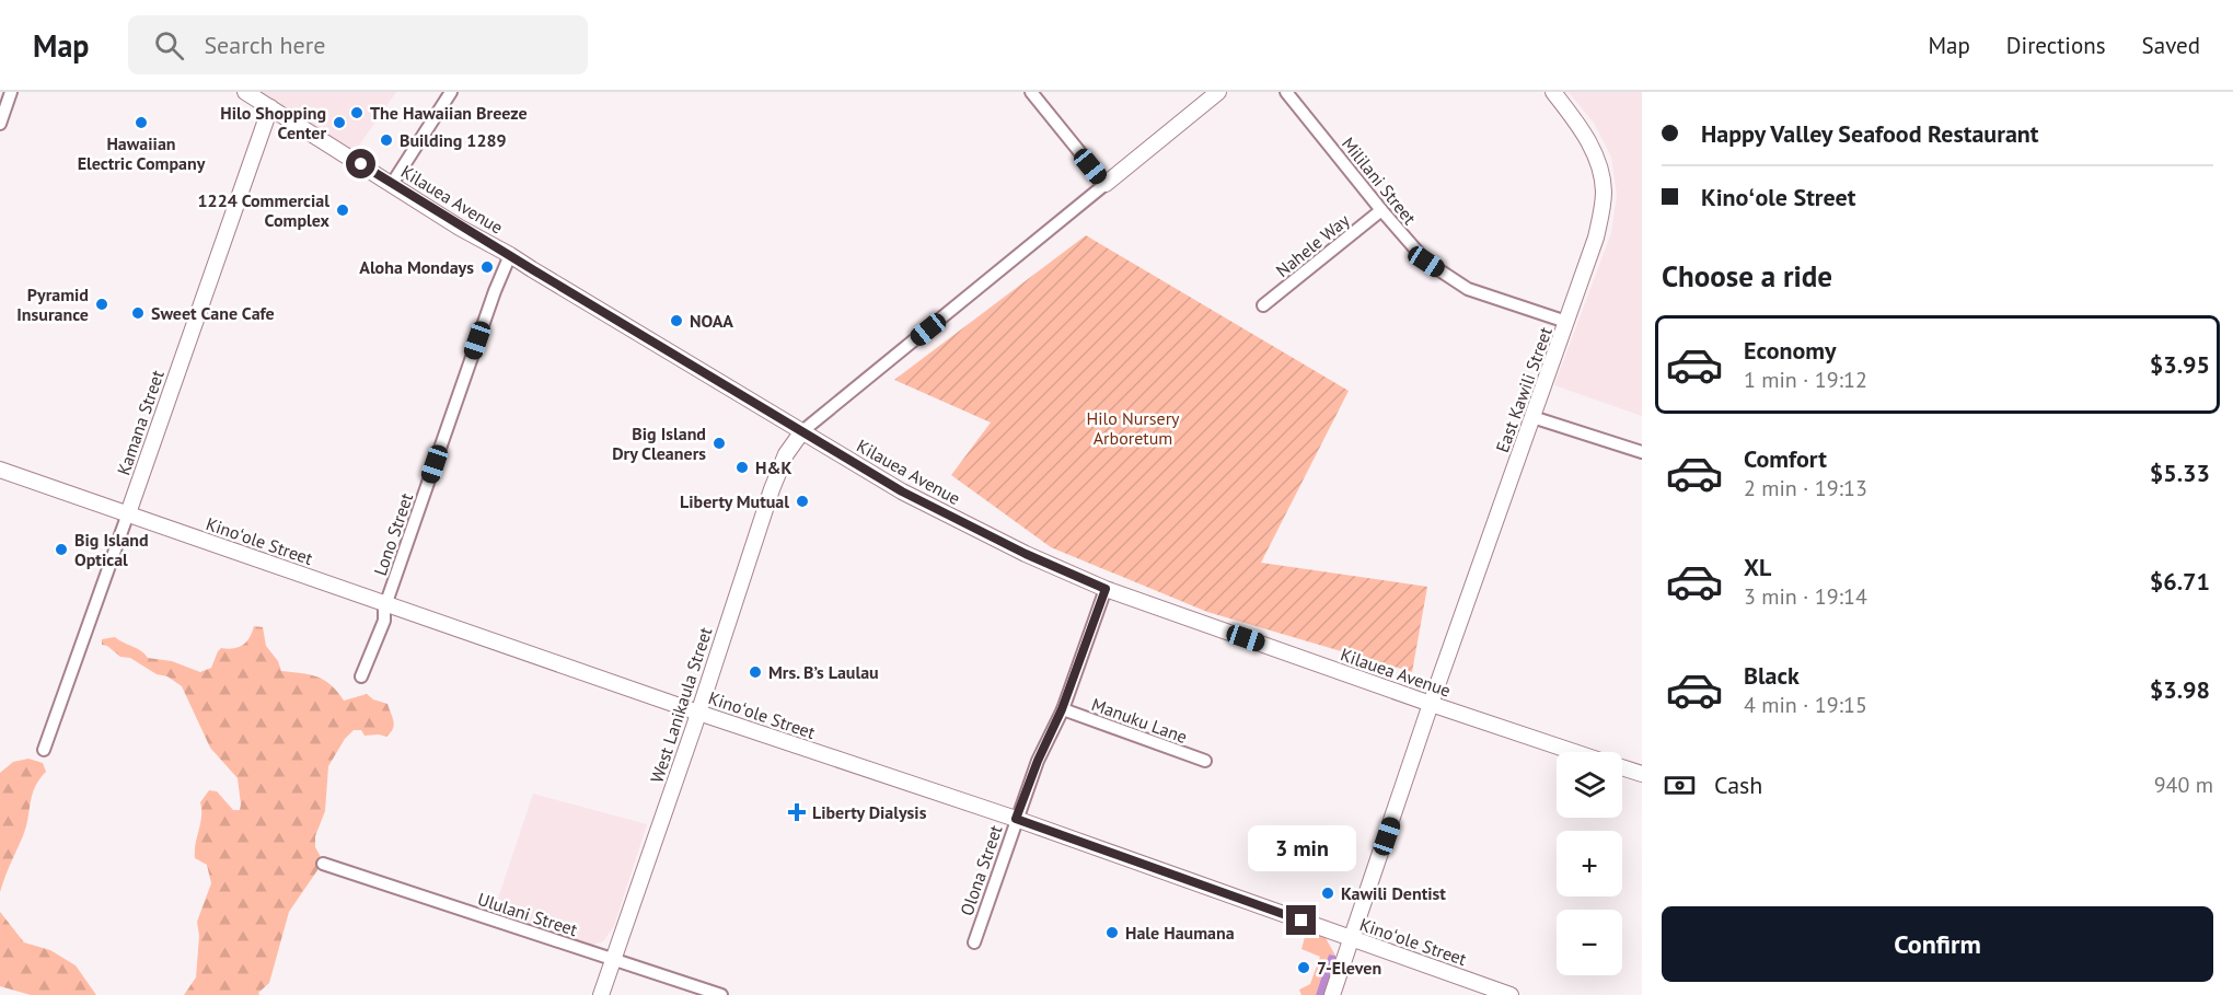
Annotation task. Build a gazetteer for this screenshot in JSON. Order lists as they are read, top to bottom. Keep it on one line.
{"streets":{"street":["Mililani Street","Kilauea Avenue","Nahele Way","East Kawili Street","Kamana Street","Lono Street","Kinoʻole Street","West Lanikaula Street","Manuku Lane","Olona Street","Ululani Street"]},"crossings":[["Mililani Street","Nahele Way"],["Mililani Street","East Kawili Street"],["Kilauea Avenue","East Kawili Street"],["Kilauea Avenue","Kamana Street"],["Kilauea Avenue","Lono Street"],["Kilauea Avenue","West Lanikaula Street"],["Kilauea Avenue","Olona Street"],["East Kawili Street","Kinoʻole Street"],["Kamana Street","Kinoʻole Street"],["Lono Street","Kinoʻole Street"],["Kinoʻole Street","West Lanikaula Street"],["Kinoʻole Street","Olona Street"],["West Lanikaula Street","Ululani Street"],["Manuku Lane","Olona Street"]],"parks":["Hilo Nursery Arboretum"],"places":{"other":["The Hawaiian Breeze","Hawaiian Electric Company","Hilo Shopping Center","Building 1289","1224 Commercial Complex","Aloha Mondays","Pyramid Insurance","Sweet Cane Cafe","NOAA","Big Island Dry Cleaners","H&K","Liberty Mutual","Big Island Optical","Mrs. B’s Laulau","Kawili Dentist","Hale Haumana","7-Eleven"],"health":["Liberty Dialysis"]},"page":{"header":"Map","search":"Search here","nav":["Map","Directions","Saved"],"banner":["Happy Valley Seafood Restaurant","Kinoʻole Street"],"heading":"Choose a ride","list":[{"name":"Economy","note":"1 min · 19:12","value":"$3.95"},{"name":"Comfort","note":"2 min · 19:13","value":"$5.33"},{"name":"XL","note":"3 min · 19:14","value":"$6.71"},{"name":"Black","note":"4 min · 19:15","value":"$3.98"}],"pay":["Cash","940 m"],"map_buttons":["+","−"],"bubble":"3 min","buttons":"Confirm"}}
